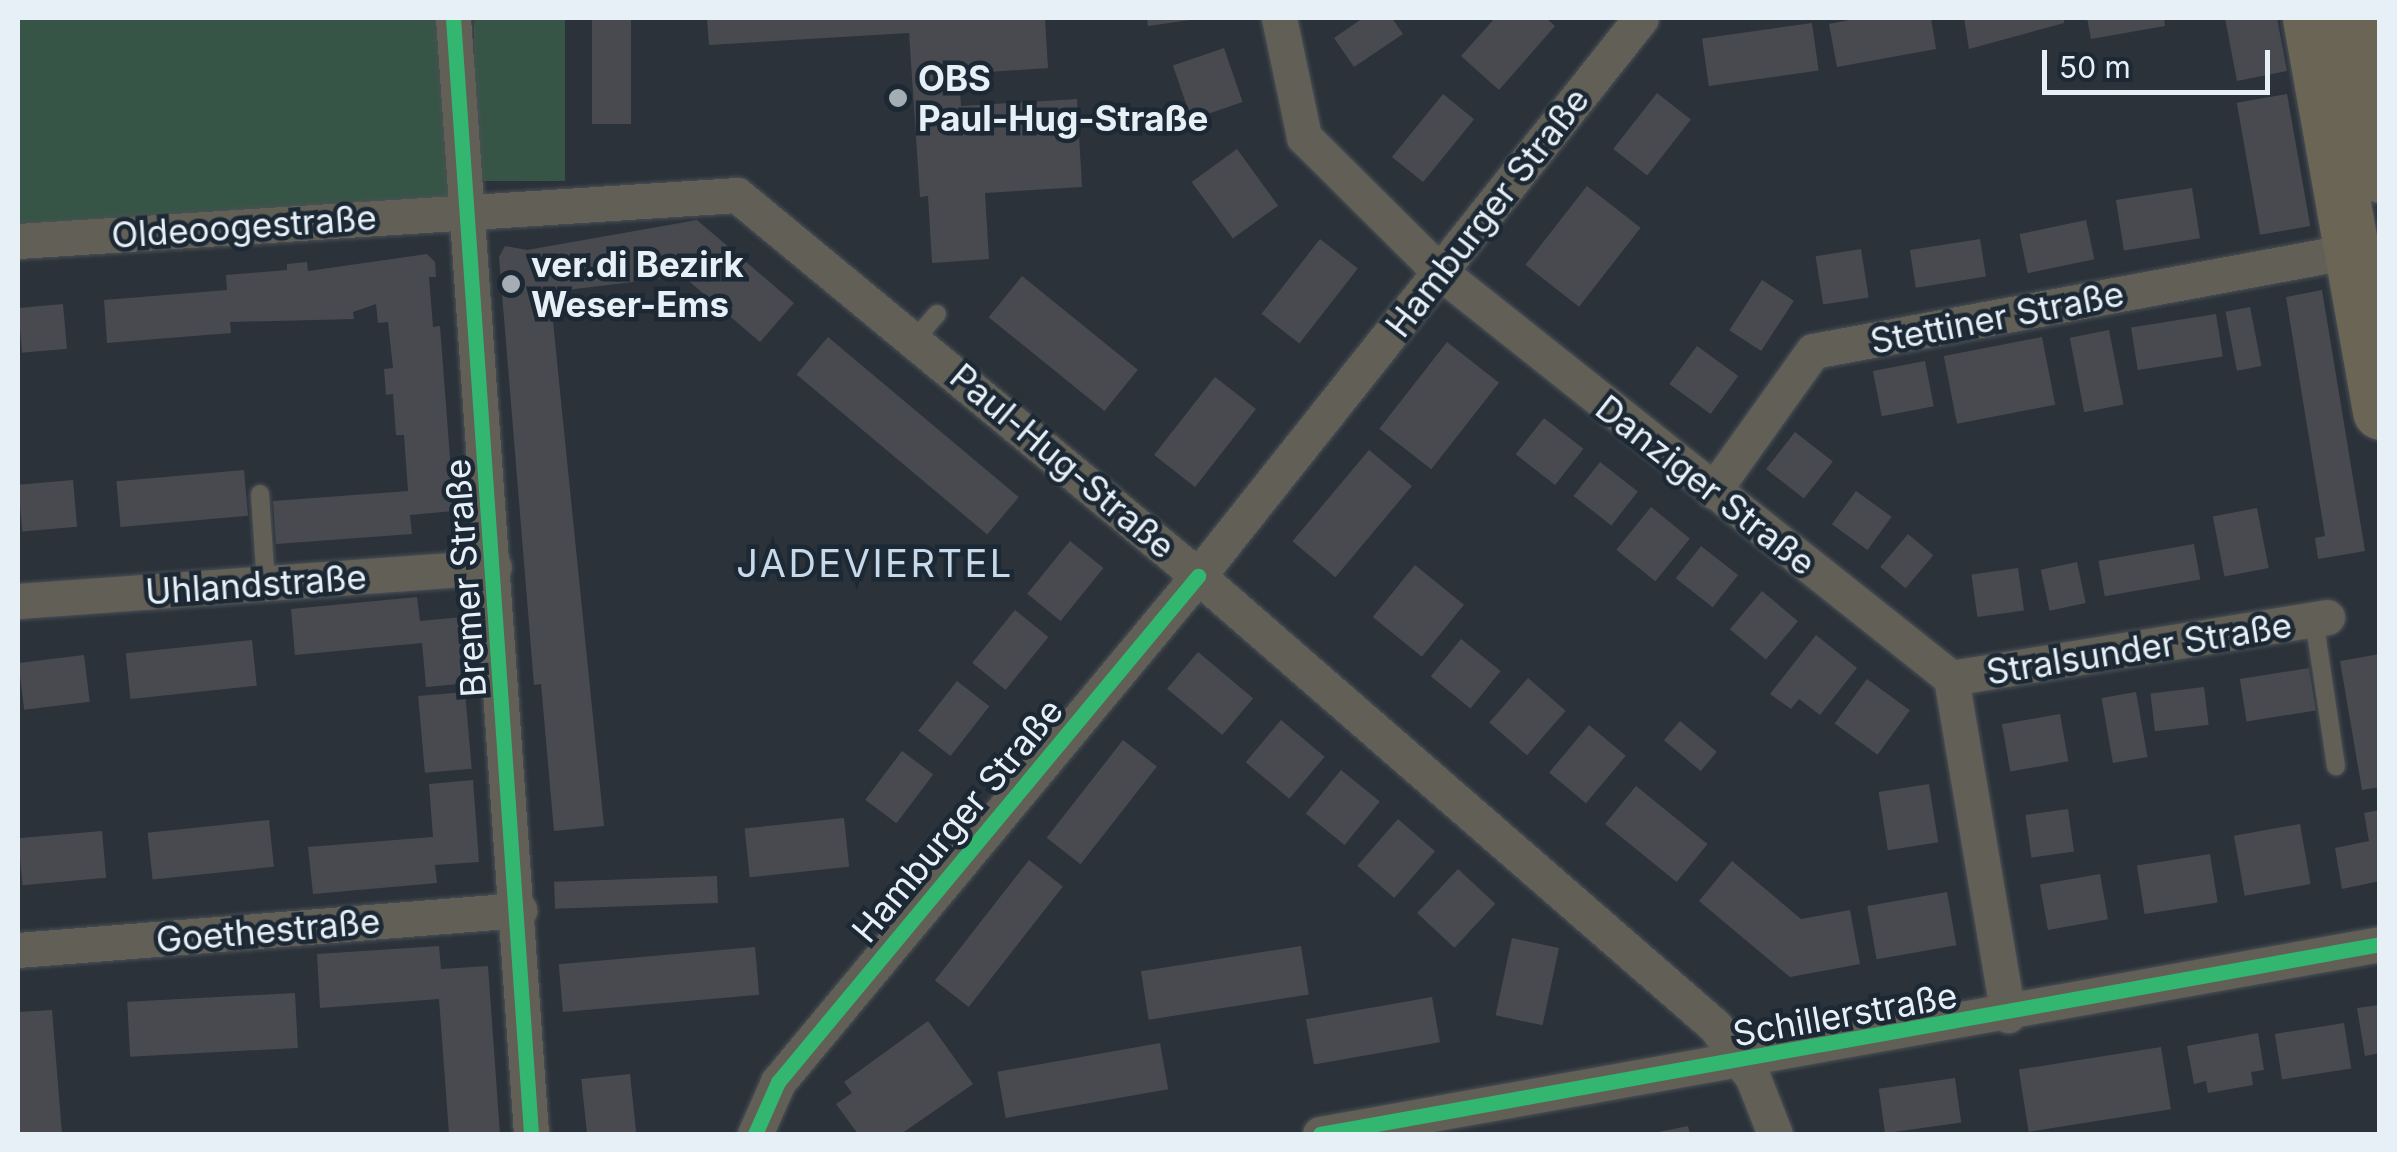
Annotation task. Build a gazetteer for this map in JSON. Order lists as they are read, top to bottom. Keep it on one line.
{"streets":{"street":["Hamburger Straße","Oldeoogestraße","Stettiner Straße","Paul-Hug-Straße","Danziger Straße","Bremer Straße","Uhlandstraße","Stralsunder Straße","Goethestraße","Schillerstraße"]},"crossings":[["Hamburger Straße","Paul-Hug-Straße"],["Hamburger Straße","Danziger Straße"],["Oldeoogestraße","Paul-Hug-Straße"],["Oldeoogestraße","Bremer Straße"],["Stettiner Straße","Danziger Straße"],["Paul-Hug-Straße","Bremer Straße"],["Paul-Hug-Straße","Schillerstraße"],["Danziger Straße","Stralsunder Straße"],["Bremer Straße","Uhlandstraße"],["Bremer Straße","Goethestraße"]],"districts":["JADEVIERTEL"],"places":["OBS Paul-Hug-Straße","ver.di Bezirk Weser-Ems"],"scale_bar":"50 m"}
